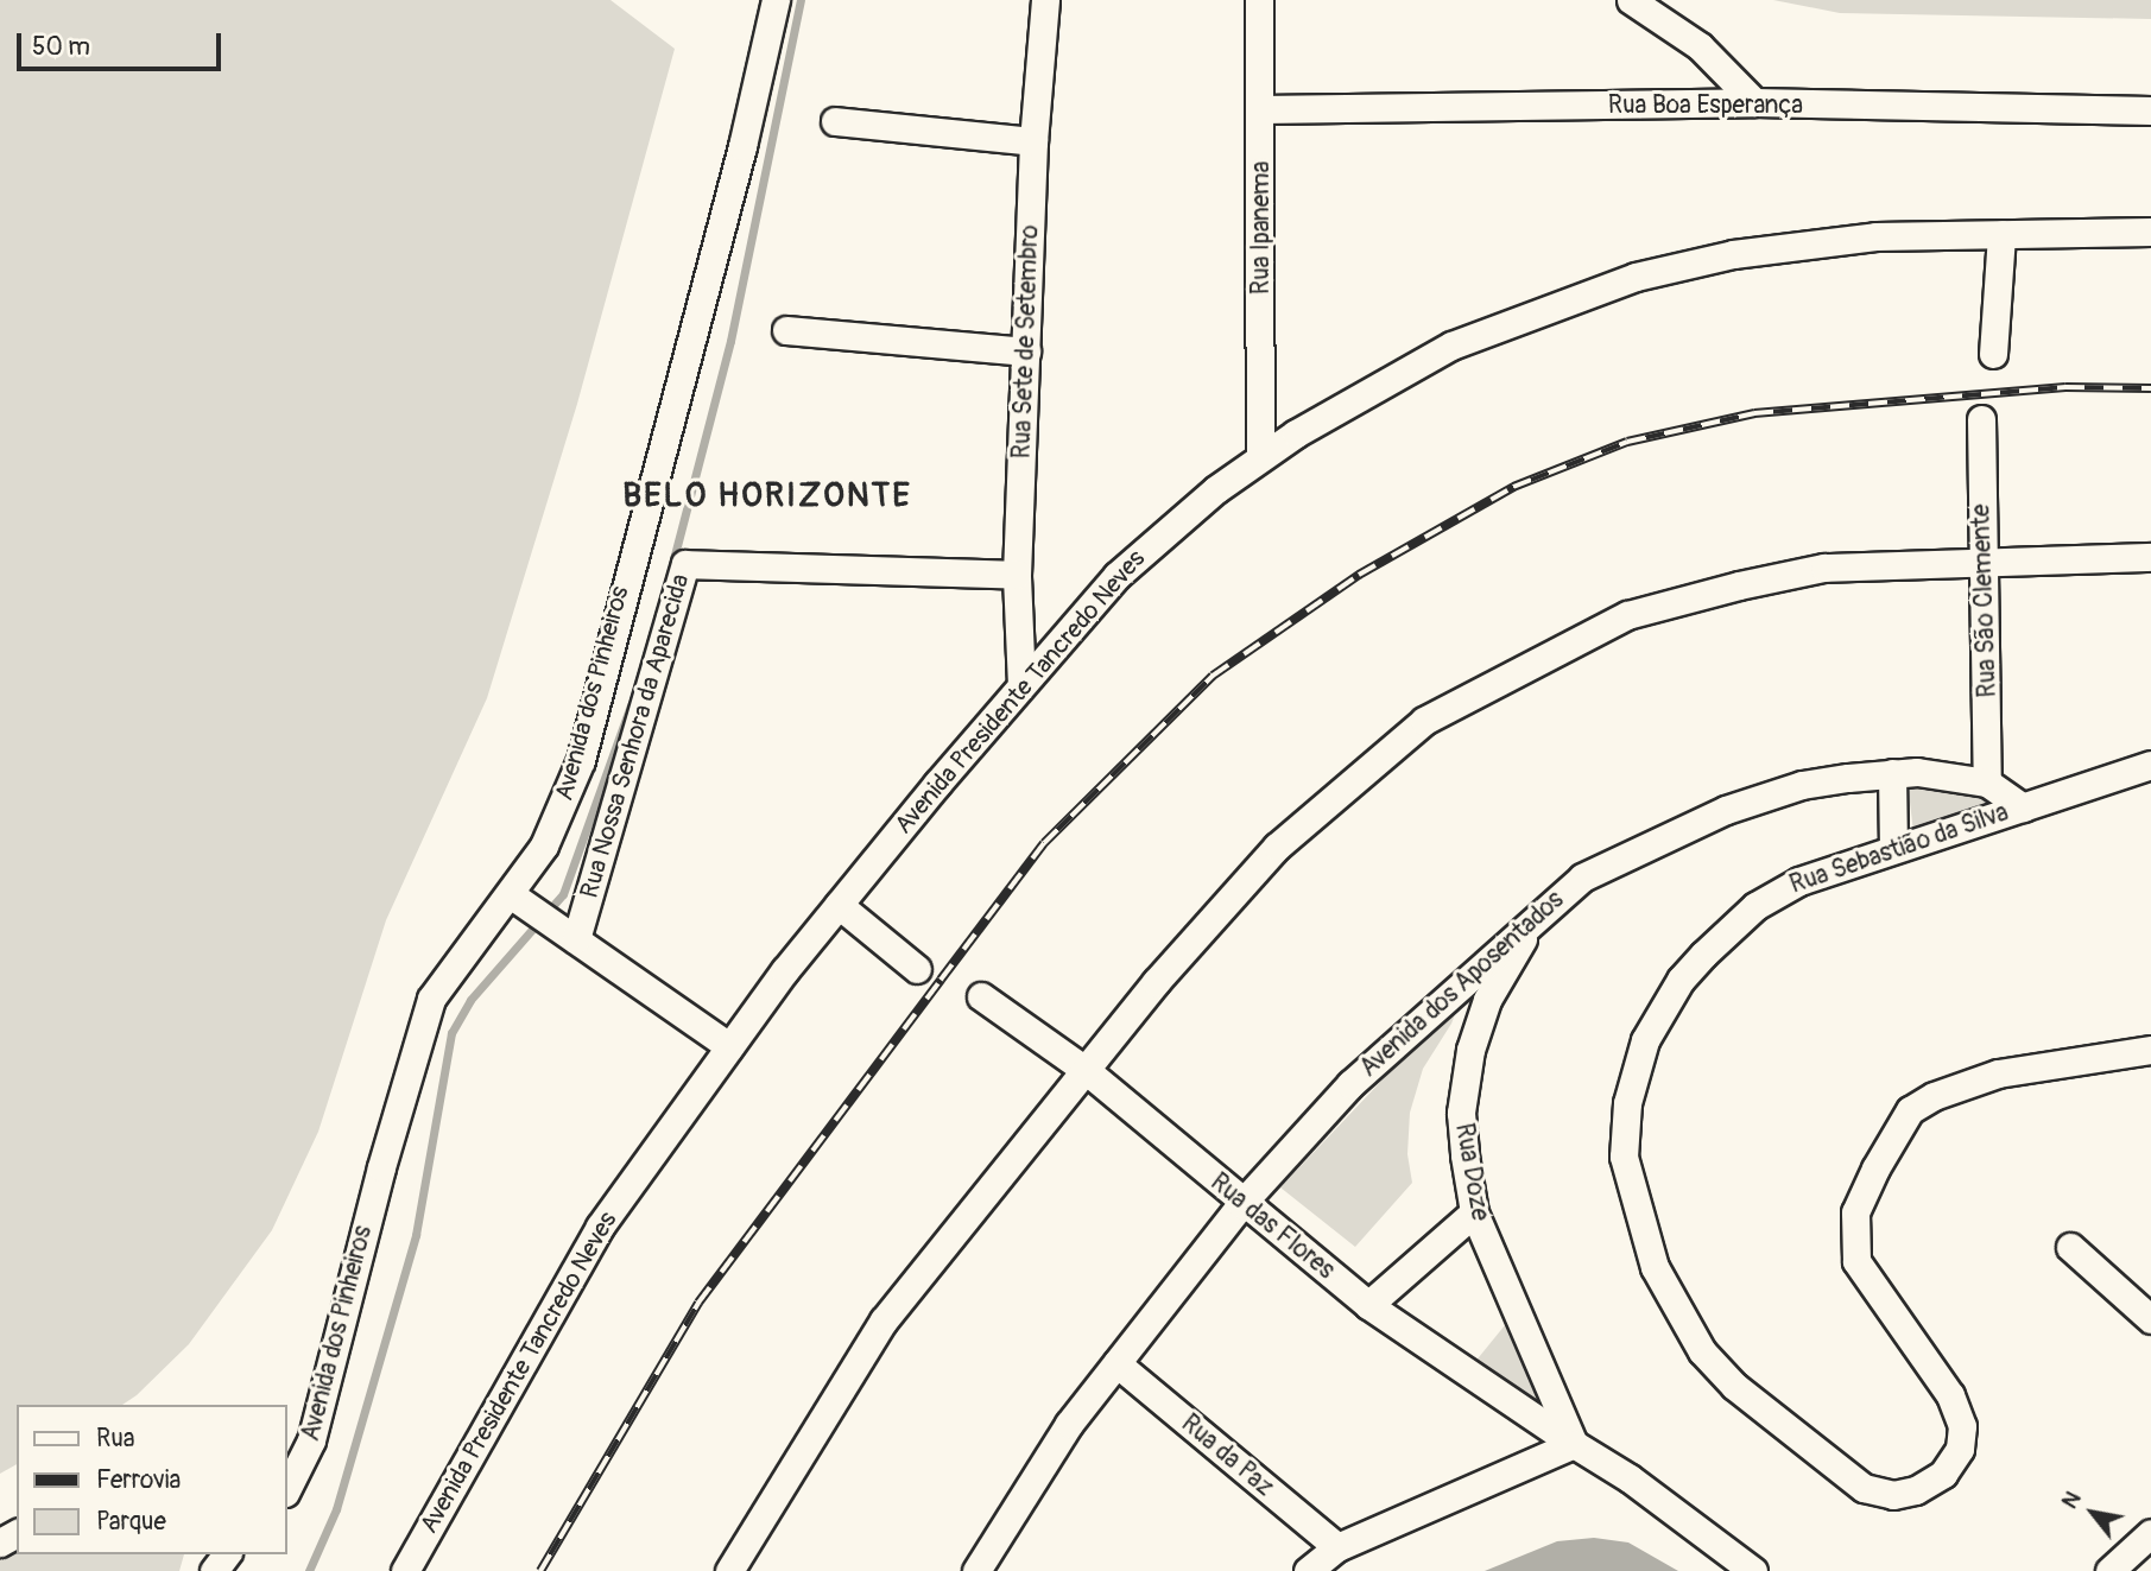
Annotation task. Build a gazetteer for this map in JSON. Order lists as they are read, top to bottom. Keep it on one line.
{"streets":{"street":["Rua Boa Esperança","Rua Ipanema","Rua Sete de Setembro","Rua São Clemente","Avenida Presidente Tancredo Neves","Avenida dos Pinheiros","Rua Nossa Senhora da Aparecida","Rua Sebastião da Silva","Avenida dos Aposentados","Rua Doze","Rua das Flores","Rua da Paz"]},"crossings":[["Rua Boa Esperança","Rua Ipanema"],["Rua Ipanema","Avenida Presidente Tancredo Neves"],["Rua Sete de Setembro","Avenida Presidente Tancredo Neves"],["Rua Sete de Setembro","Rua Nossa Senhora da Aparecida"],["Rua São Clemente","Avenida dos Aposentados"],["Rua Sebastião da Silva","Avenida dos Aposentados"],["Avenida dos Aposentados","Rua Doze"],["Avenida dos Aposentados","Rua das Flores"],["Avenida dos Aposentados","Rua da Paz"],["Rua Doze","Rua das Flores"]],"districts":["BELO HORIZONTE"],"legend":["Rua","Ferrovia","Parque"],"scale_bar":"50 m","north":"top left"}
